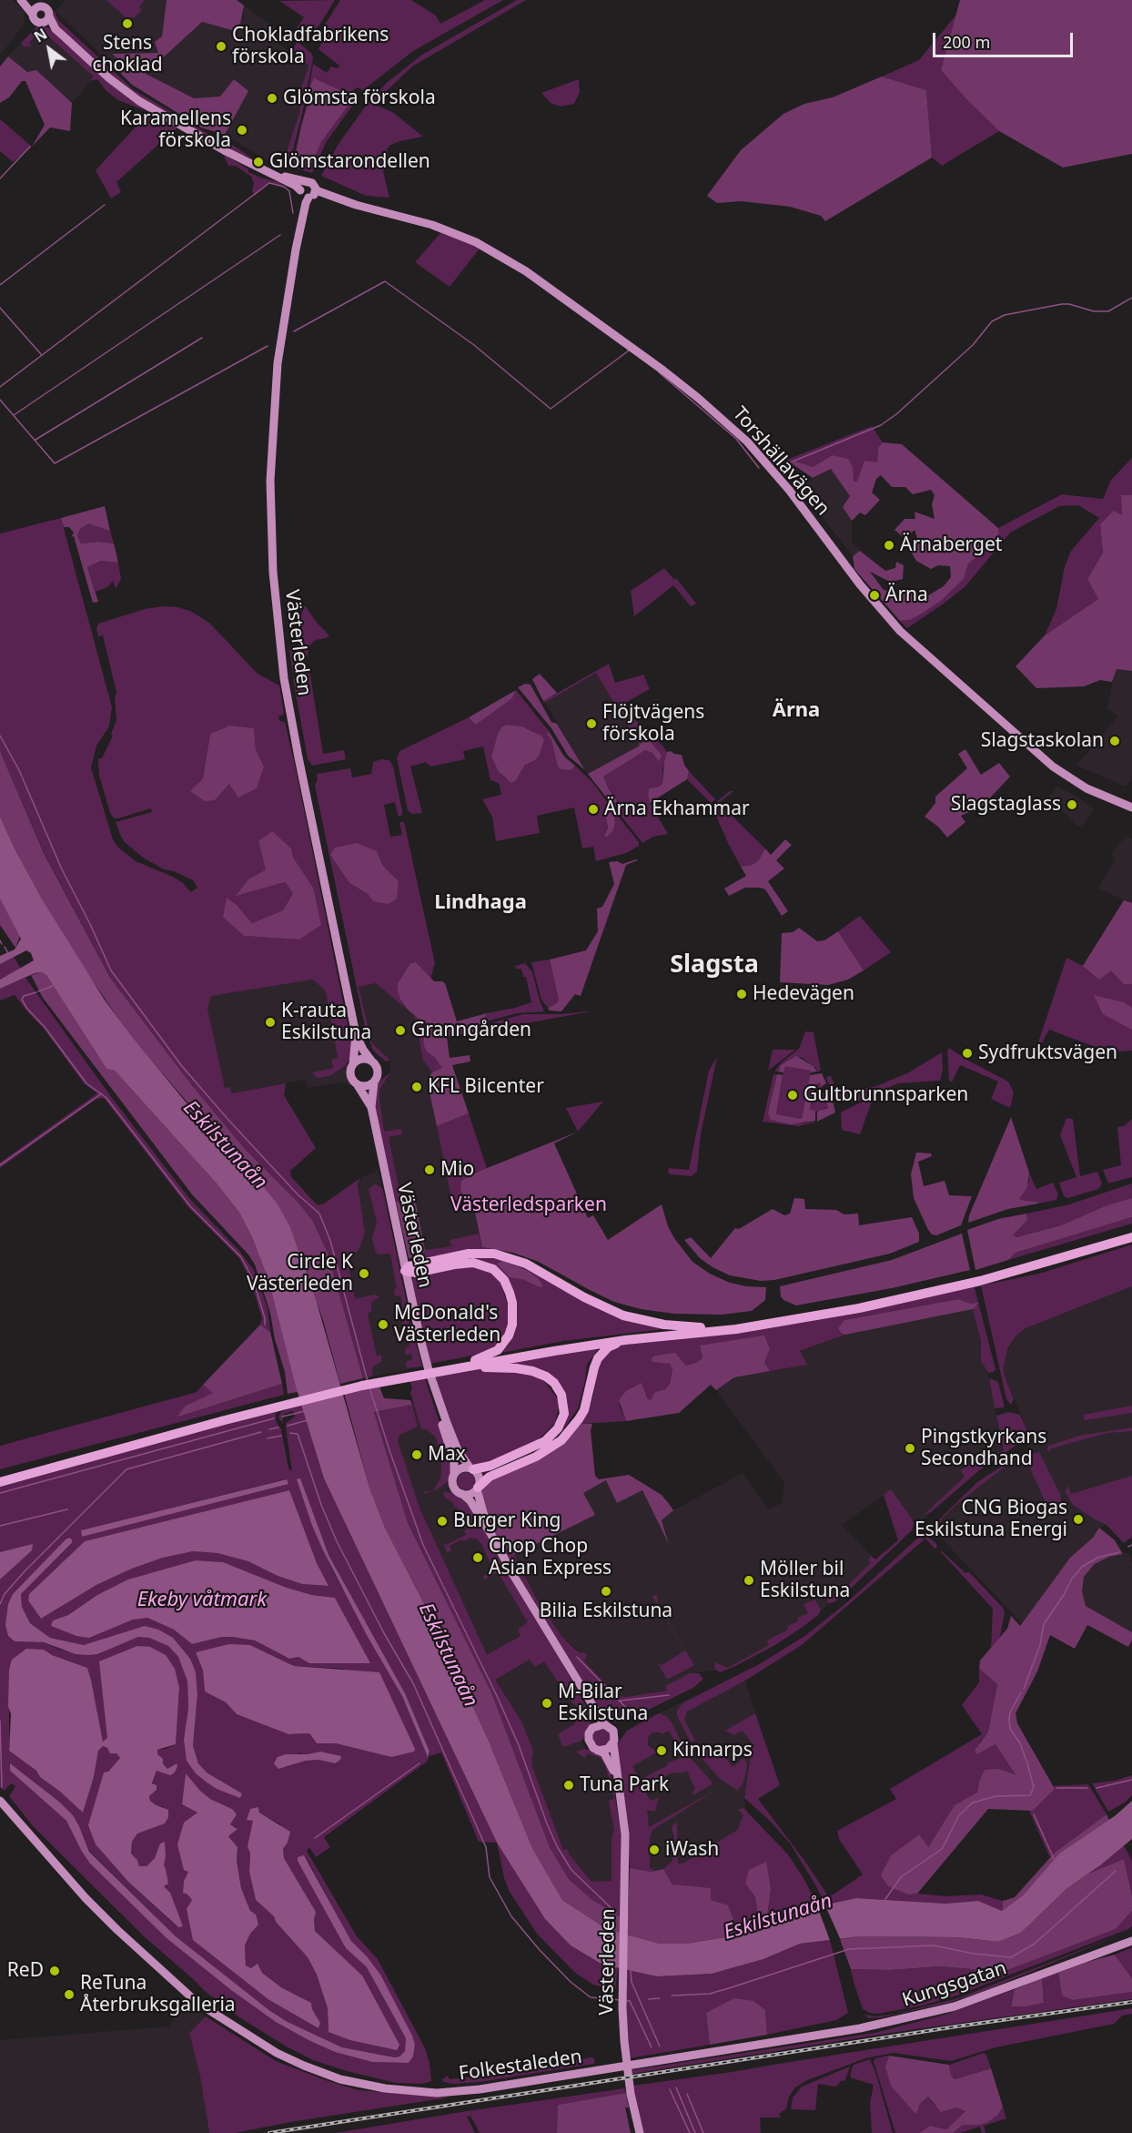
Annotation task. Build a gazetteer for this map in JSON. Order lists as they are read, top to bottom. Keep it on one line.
{"streets":{"main road":["Torshällavägen","Västerleden","Kungsgatan","Folkestaleden"]},"crossings":[["Torshällavägen","Västerleden"],["Kungsgatan","Folkestaleden"]],"districts":["Ärna","Lindhaga","Slagsta"],"water":["Eskilstunaån","Ekeby våtmark"],"parks":["Västerledsparken"],"places":["Stens choklad","Chokladfabrikens förskola","Glömsta förskola","Karamellens förskola","Glömstarondellen","Ärnaberget","Ärna","Flöjtvägens förskola","Slagstaskolan","Slagstaglass","Ärna Ekhammar","Hedevägen","K-rauta Eskilstuna","Granngården","Sydfruktsvägen","KFL Bilcenter","Gultbrunnsparken","Mio","Circle K Västerleden","McDonald's Västerleden","Pingstkyrkans Secondhand","Max","CNG Biogas Eskilstuna Energi","Burger King","Chop Chop Asian Express","Möller bil Eskilstuna","Bilia Eskilstuna","M-Bilar Eskilstuna","Kinnarps","Tuna Park","iWash","ReD","ReTuna Återbruksgalleria"],"scale_bar":"200 m","north":"top left"}
